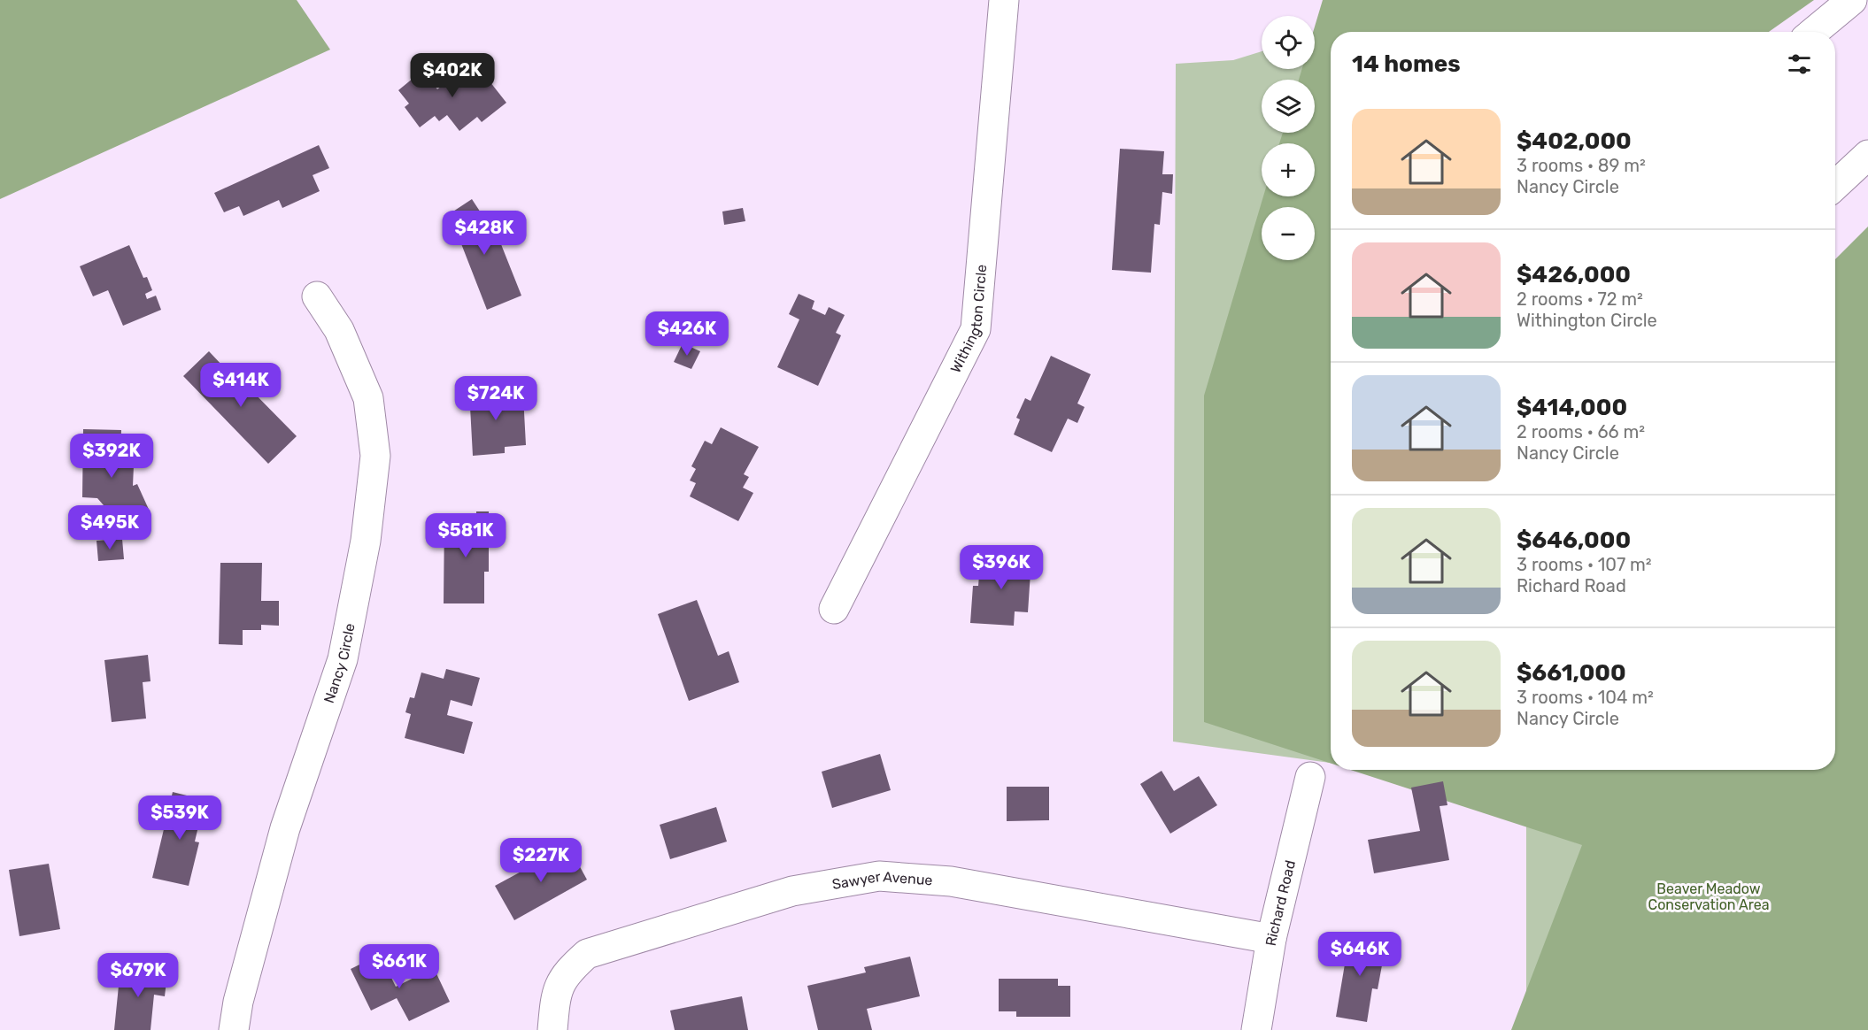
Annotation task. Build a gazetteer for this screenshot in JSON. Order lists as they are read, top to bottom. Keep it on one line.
{"streets":{"street":["Withington Circle","Nancy Circle","Sawyer Avenue","Richard Road"]},"crossings":[["Sawyer Avenue","Richard Road"]],"parks":["Beaver Meadow Conservation Area"],"page":{"map_buttons":["+","−"],"heading":"14 homes","price":["$402K","$428K","$426K","$414K","$724K","$392K","$495K","$581K","$396K","$539K","$227K","$646K","$661K","$679K"],"list":[{"name":"$402,000","note":"3 rooms · 89 m² · Nancy Circle"},{"name":"$426,000","note":"2 rooms · 72 m² · Withington Circle"},{"name":"$414,000","note":"2 rooms · 66 m² · Nancy Circle"},{"name":"$646,000","note":"3 rooms · 107 m² · Richard Road"},{"name":"$661,000","note":"3 rooms · 104 m² · Nancy Circle"}]}}
